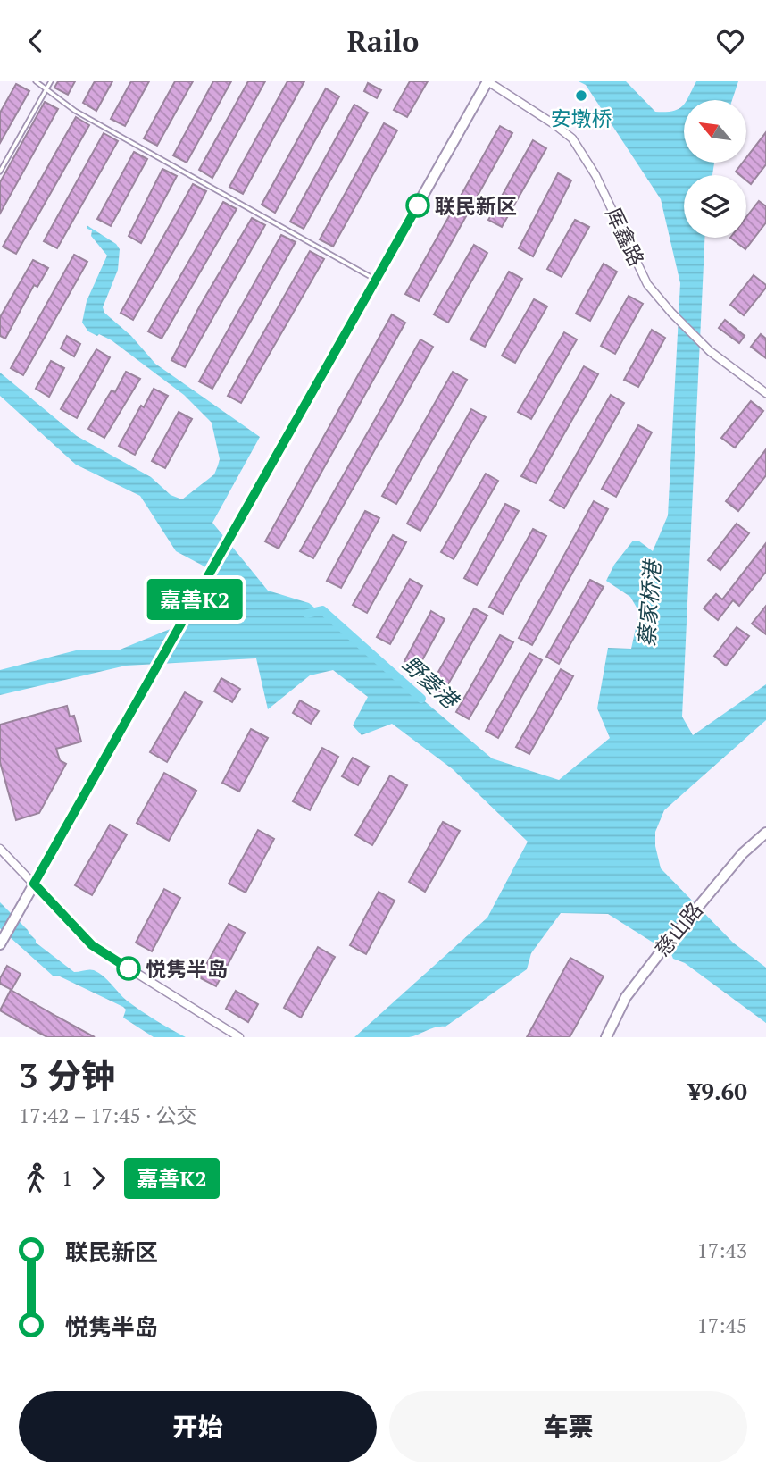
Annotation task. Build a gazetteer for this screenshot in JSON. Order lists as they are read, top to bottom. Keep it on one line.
{"streets":{"street":["厍鑫路","慈山路"]},"water":["蔡家桥港","野菱港"],"places":["安墩桥","联民新区","悦隽半岛"],"lines":["bus line 嘉善K2"],"north":"top left","page":{"header":"Railo","on_map":"嘉善K2","heading":["3 分钟","17:42 – 17:45 · 公交","¥9.60"],"legs":["1","嘉善K2"],"list":[{"name":"联民新区","value":"17:43"},{"name":"悦隽半岛","value":"17:45"}],"buttons":["开始","车票"]}}
